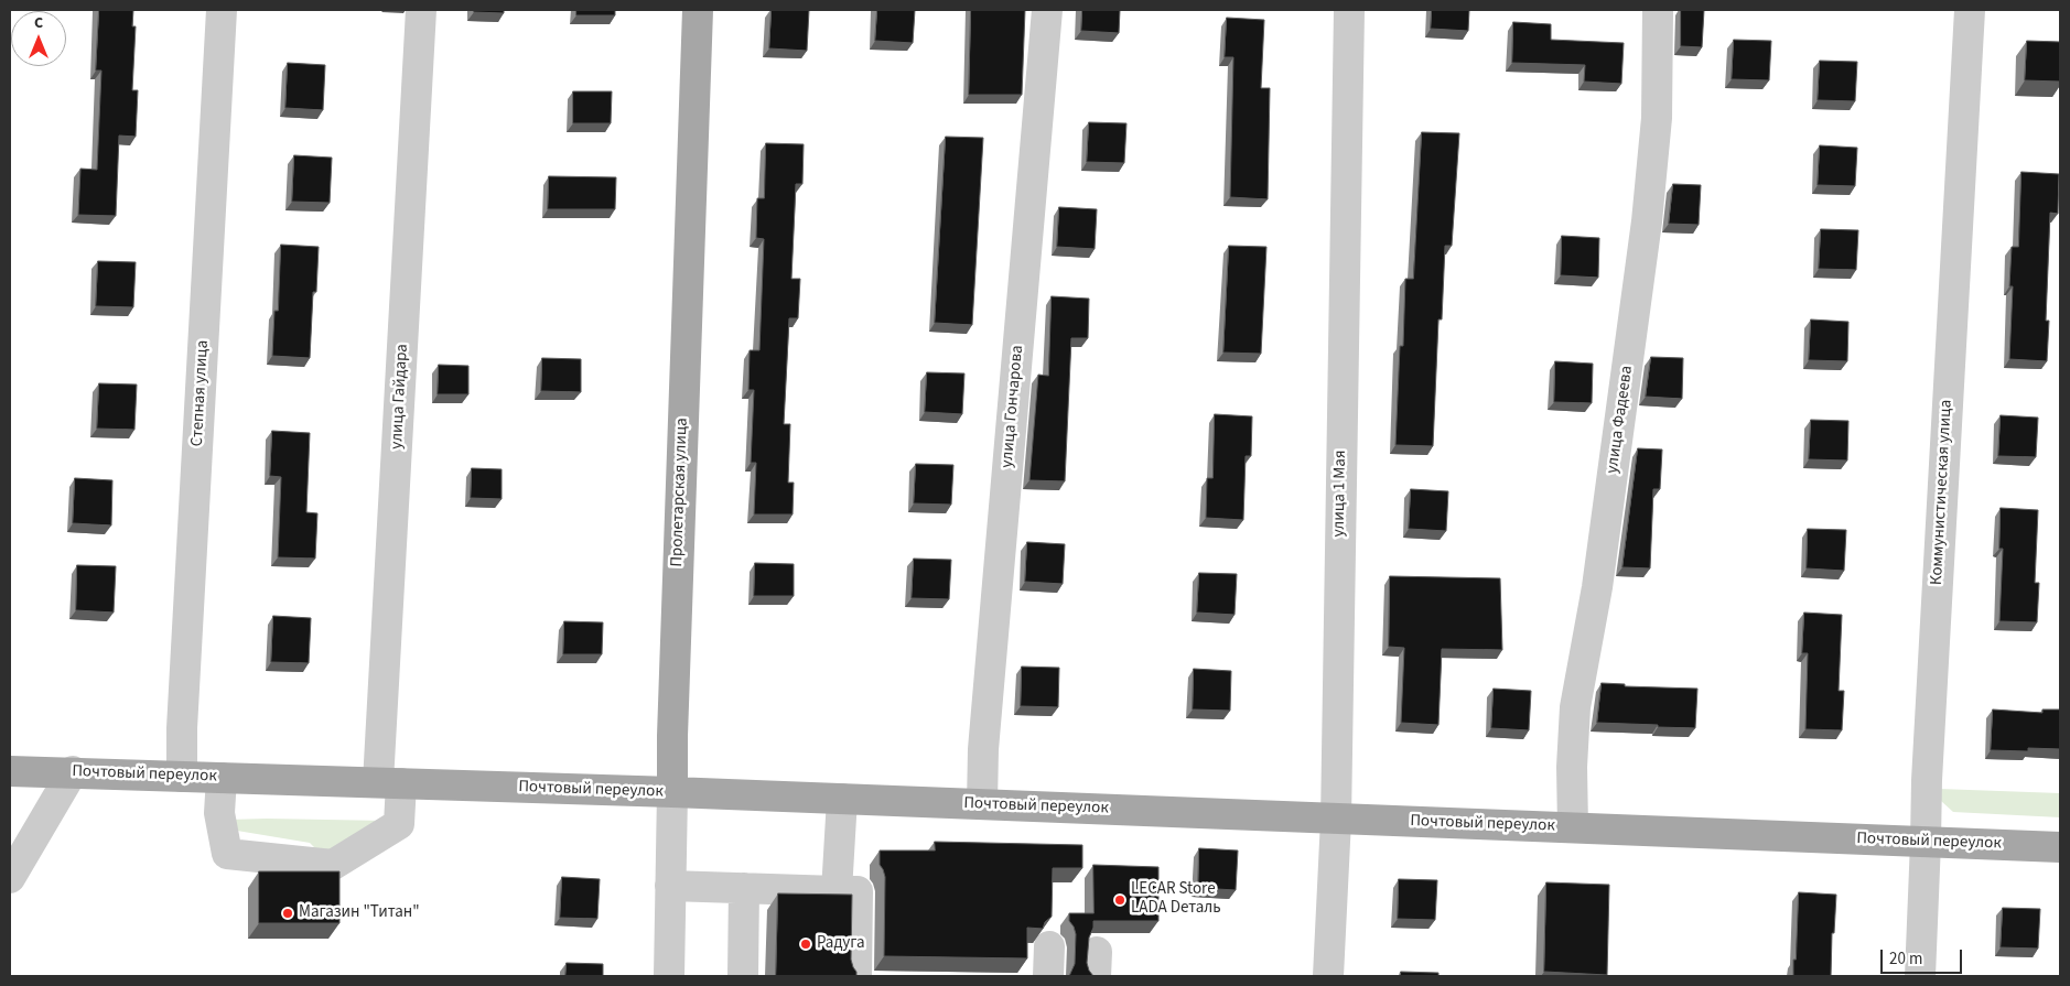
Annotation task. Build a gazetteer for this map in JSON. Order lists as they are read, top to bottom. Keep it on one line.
{"streets":{"main road":["Пролетарская улица","Почтовый переулок"],"street":["Степная улица","улица Гайдара","улица Гончарова","улица Фадеева","Коммунистическая улица","улица 1 Мая"]},"crossings":[["Степная улица","Почтовый переулок"],["улица Гайдара","Почтовый переулок"],["улица Гончарова","Почтовый переулок"],["улица Фадеева","Почтовый переулок"],["Пролетарская улица","Почтовый переулок"],["Коммунистическая улица","Почтовый переулок"],["улица 1 Мая","Почтовый переулок"]],"places":["LECAR Store LADA Dеталь","Магазин \"Титан\"","Радуга"],"scale_bar":"20 m","north":"top"}
